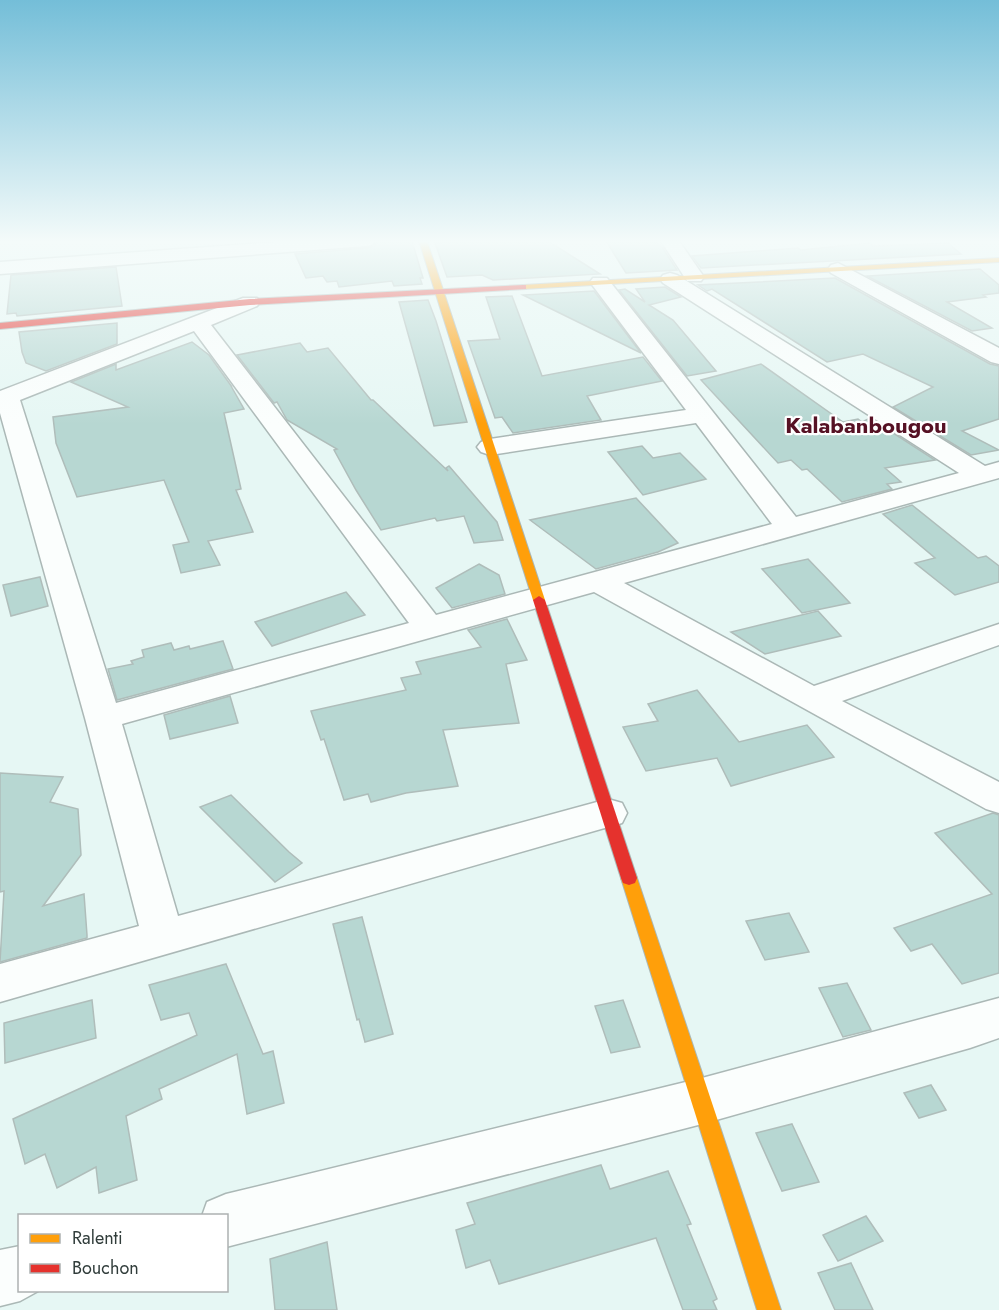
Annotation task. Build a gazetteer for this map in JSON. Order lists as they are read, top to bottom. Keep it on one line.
{"districts":["Kalabanbougou"],"legend":["Ralenti","Bouchon"]}
